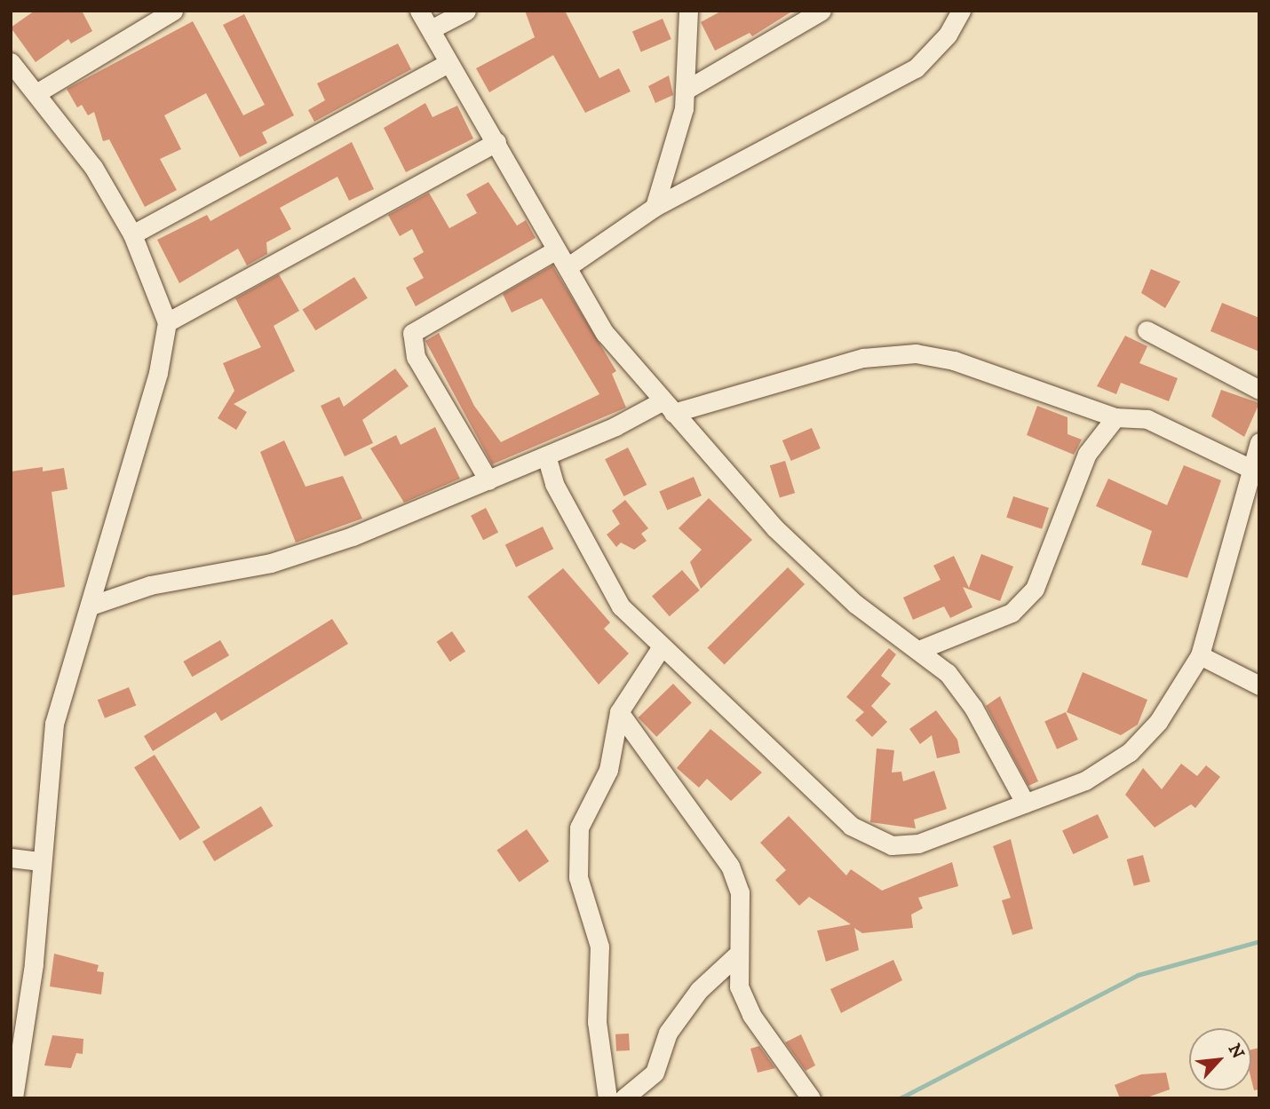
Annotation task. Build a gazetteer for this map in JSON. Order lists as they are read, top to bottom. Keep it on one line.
{"north":"top right"}
